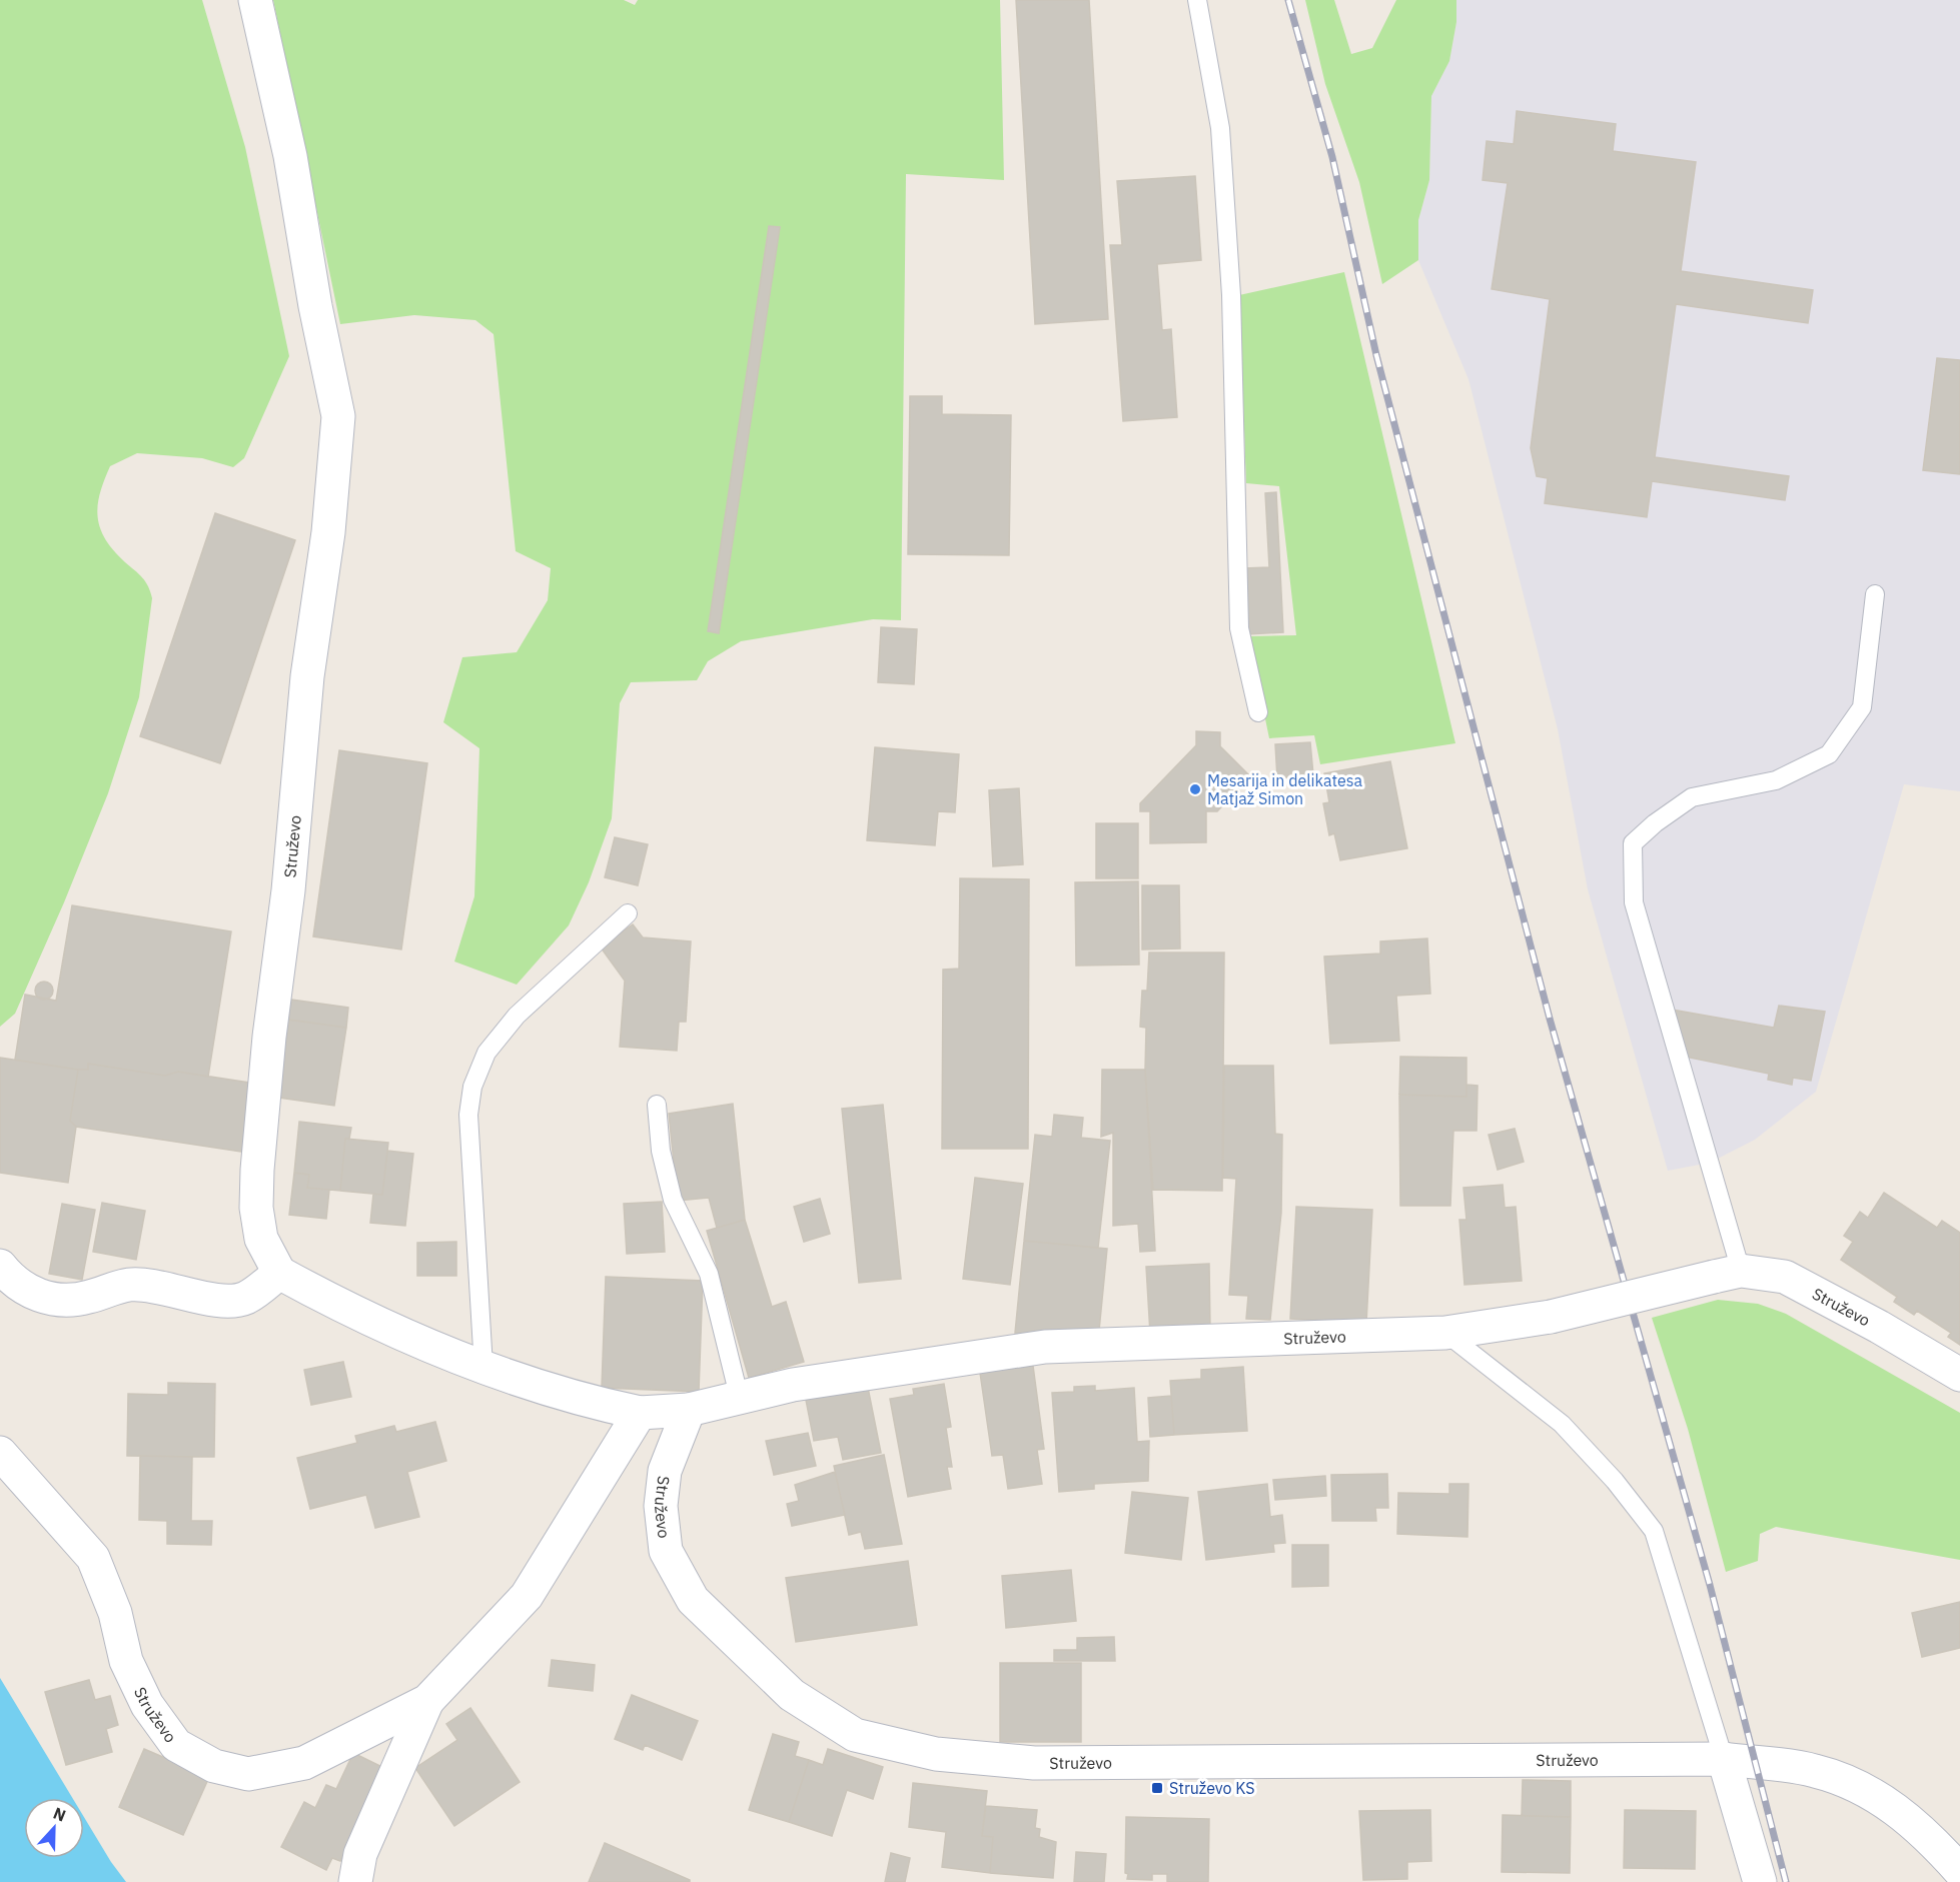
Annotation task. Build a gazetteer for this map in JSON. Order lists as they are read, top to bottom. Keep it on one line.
{"streets":{"street":["Struževo"]},"places":{"other":["Mesarija in delikatesa Matjaž Simon"],"transit":["Struževo KS"]},"north":"top"}
